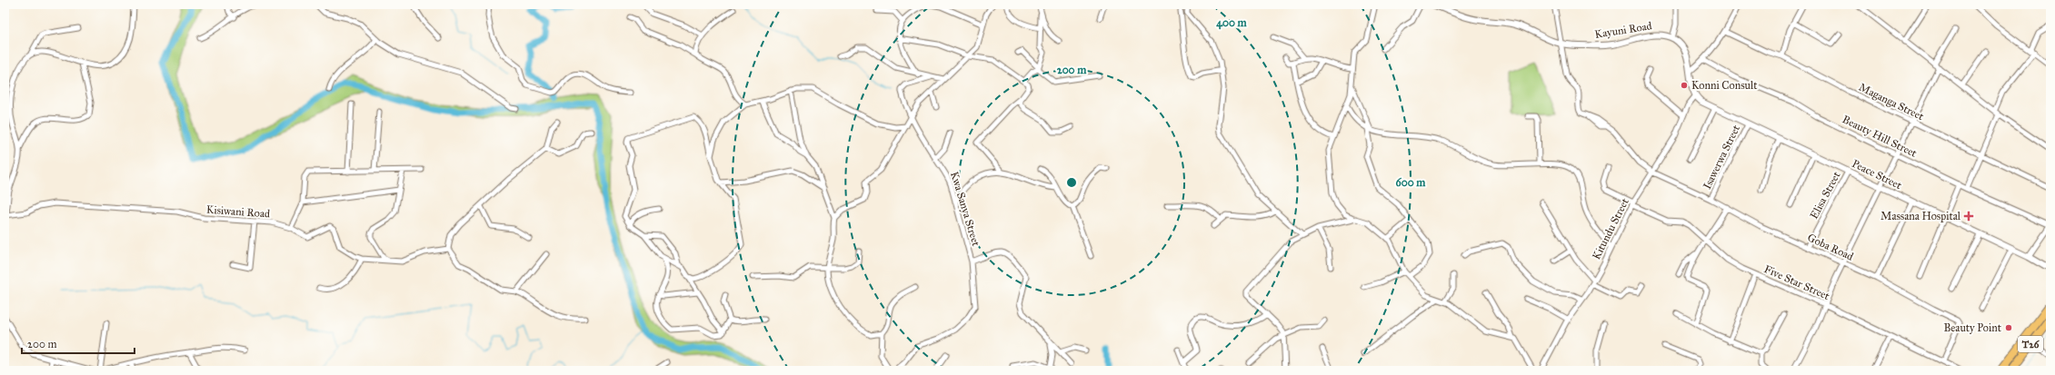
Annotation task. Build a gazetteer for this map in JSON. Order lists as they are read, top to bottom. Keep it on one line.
{"streets":{"highway":["T26"],"street":["Kayuni Road","Maganga Street","Beauty Hill Street","Isawerwa Street","Peace Street","Elisa Street","Kwa Sanya Street","Kisiwani Road","Kitundu Street","Goba Road","Five Star Street"]},"crossings":[["Kayuni Road","Goba Road"],["Isawerwa Street","Peace Street"],["Isawerwa Street","Goba Road"],["Peace Street","Elisa Street"],["Peace Street","Kitundu Street"],["Elisa Street","Goba Road"],["Kitundu Street","Goba Road"],["Kitundu Street","Five Star Street"],["Goba Road","Five Star Street"]],"places":{"other":["Konni Consult","Beauty Point"],"health":["Massana Hospital"]},"scale_bar":"200 m","rings":["400 m","200 m","600 m"]}
